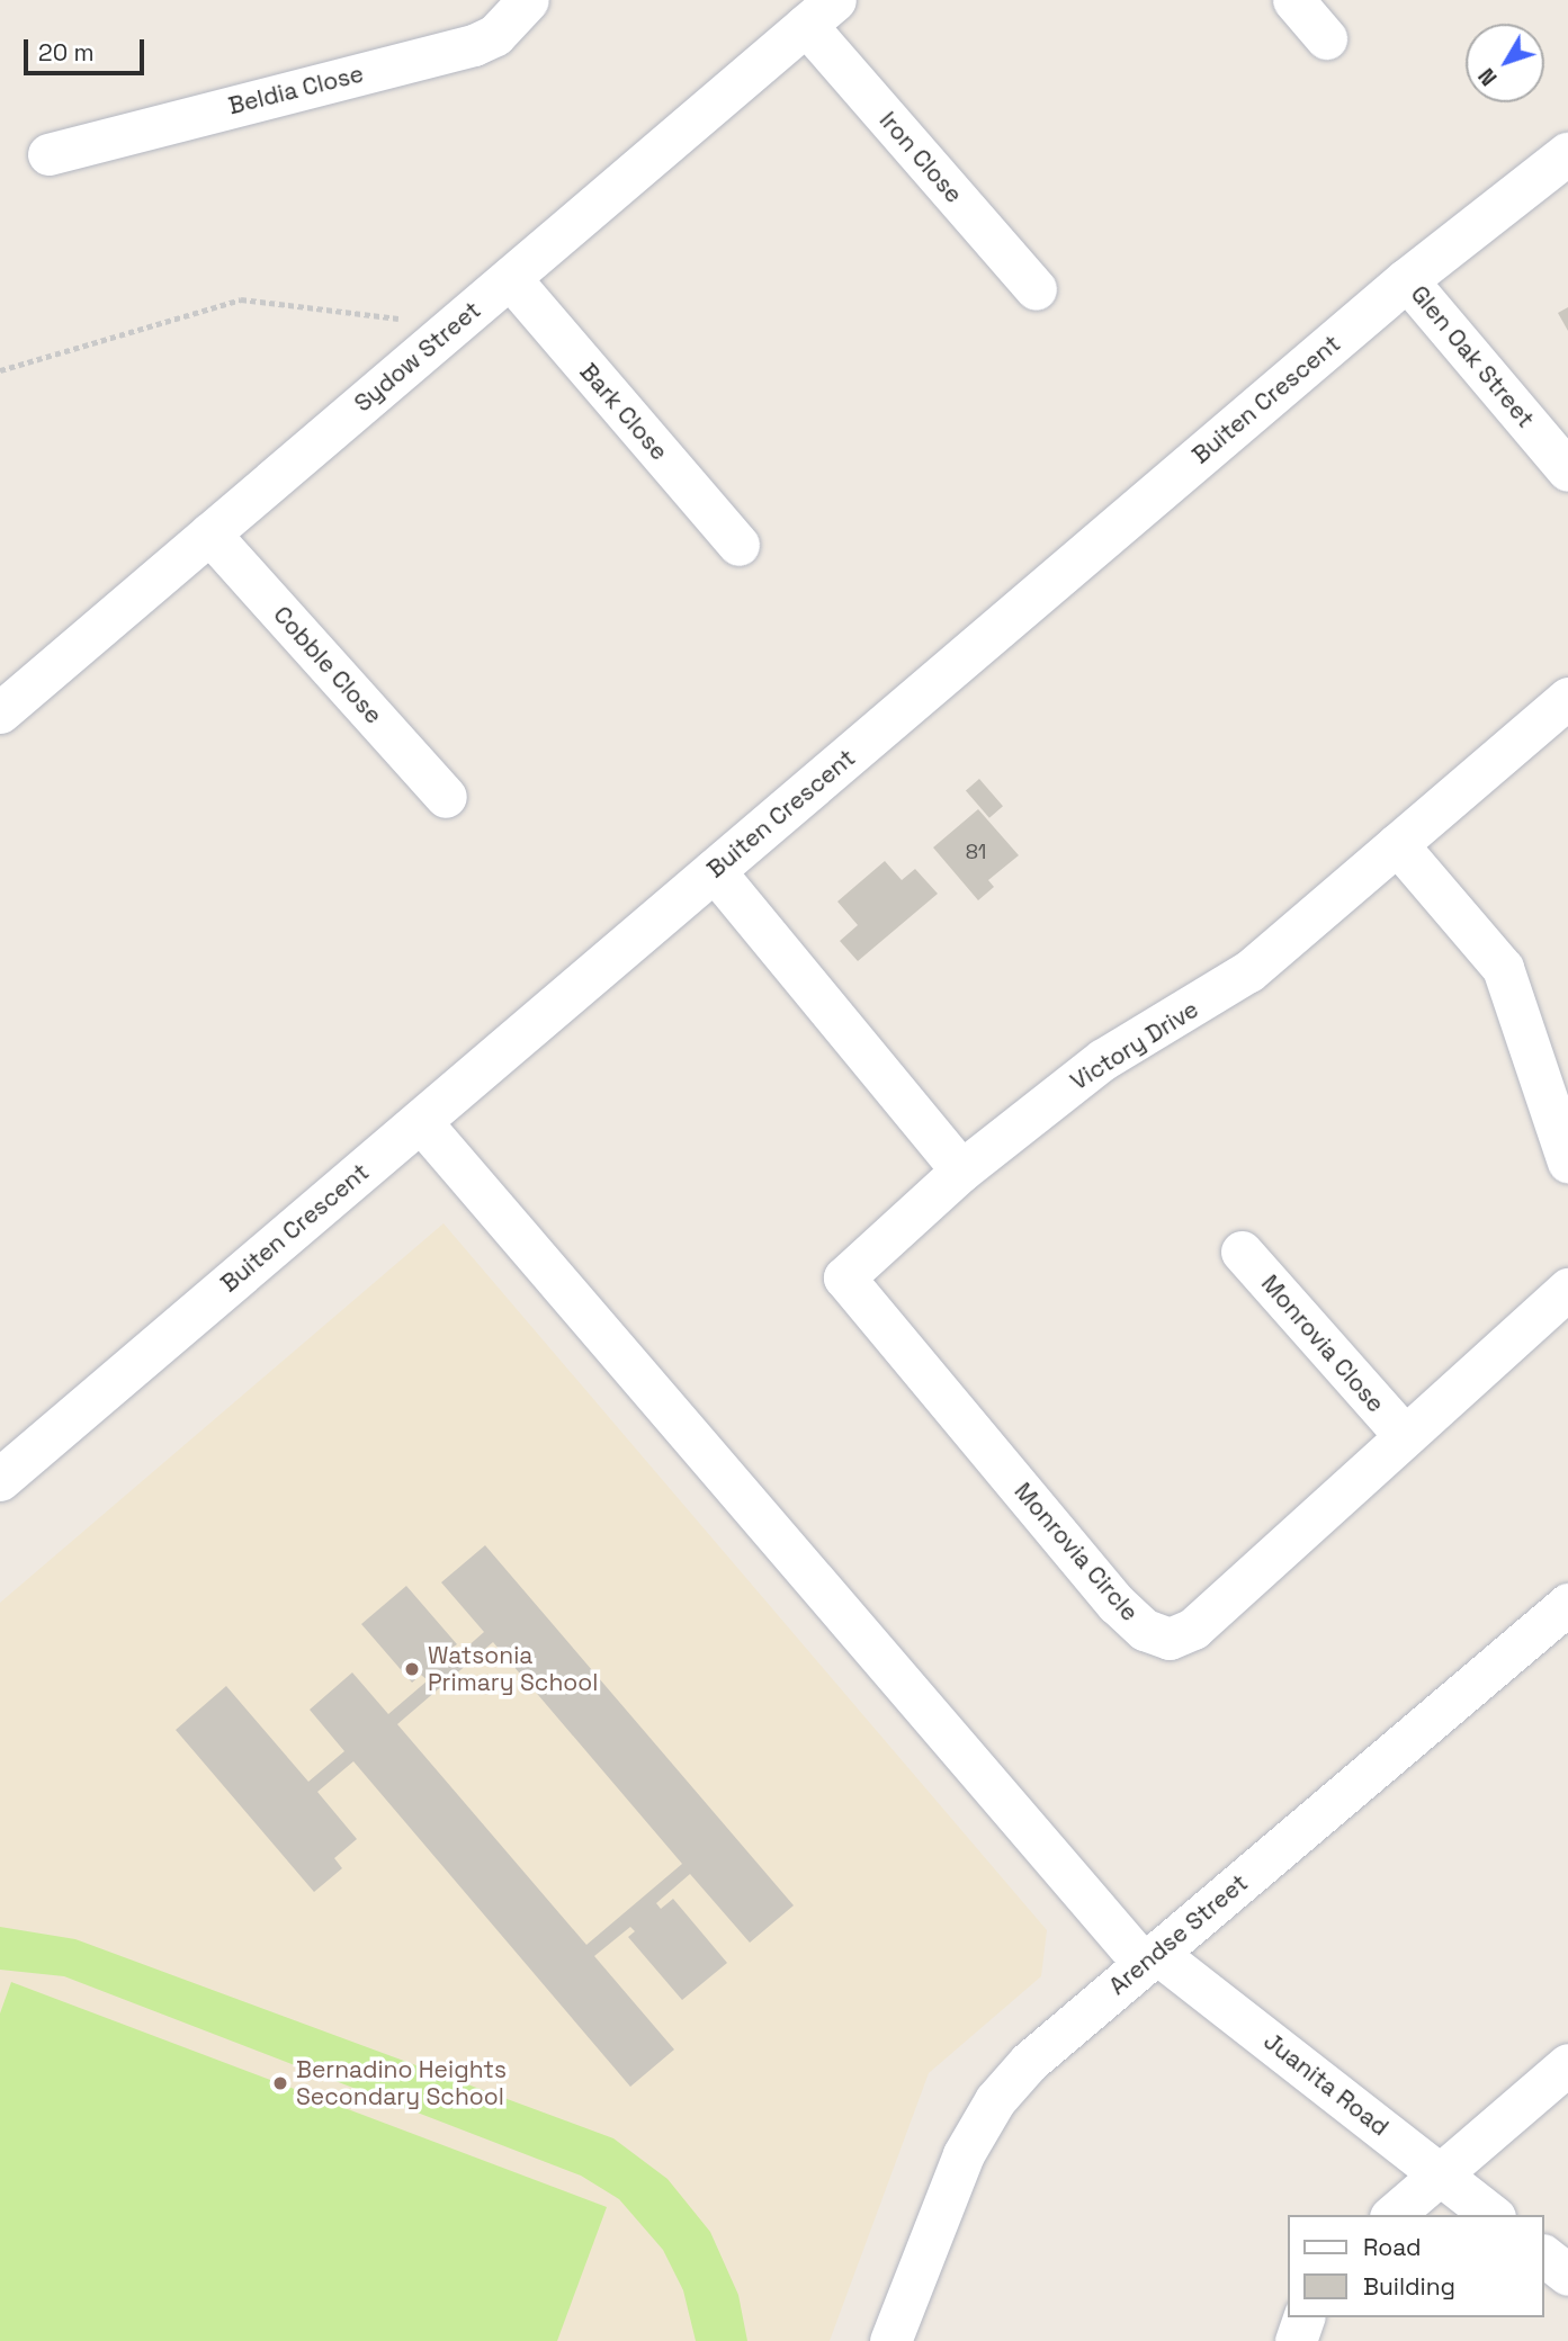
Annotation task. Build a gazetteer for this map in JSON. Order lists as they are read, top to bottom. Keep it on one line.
{"streets":{"street":["Beldia Close","Iron Close","Sydow Street","Glen Oak Street","Buiten Crescent","Bark Close","Cobble Close","Victory Drive","Monrovia Close","Monrovia Circle","Arendse Street","Juanita Road"]},"crossings":[["Iron Close","Sydow Street"],["Sydow Street","Bark Close"],["Sydow Street","Cobble Close"],["Glen Oak Street","Buiten Crescent"],["Buiten Crescent","Juanita Road"],["Victory Drive","Monrovia Circle"],["Monrovia Close","Monrovia Circle"],["Arendse Street","Juanita Road"]],"places":["Watsonia Primary School","Bernadino Heights Secondary School"],"house_numbers":["81"],"legend":["Road","Building"],"scale_bar":"20 m","north":"bottom left"}
